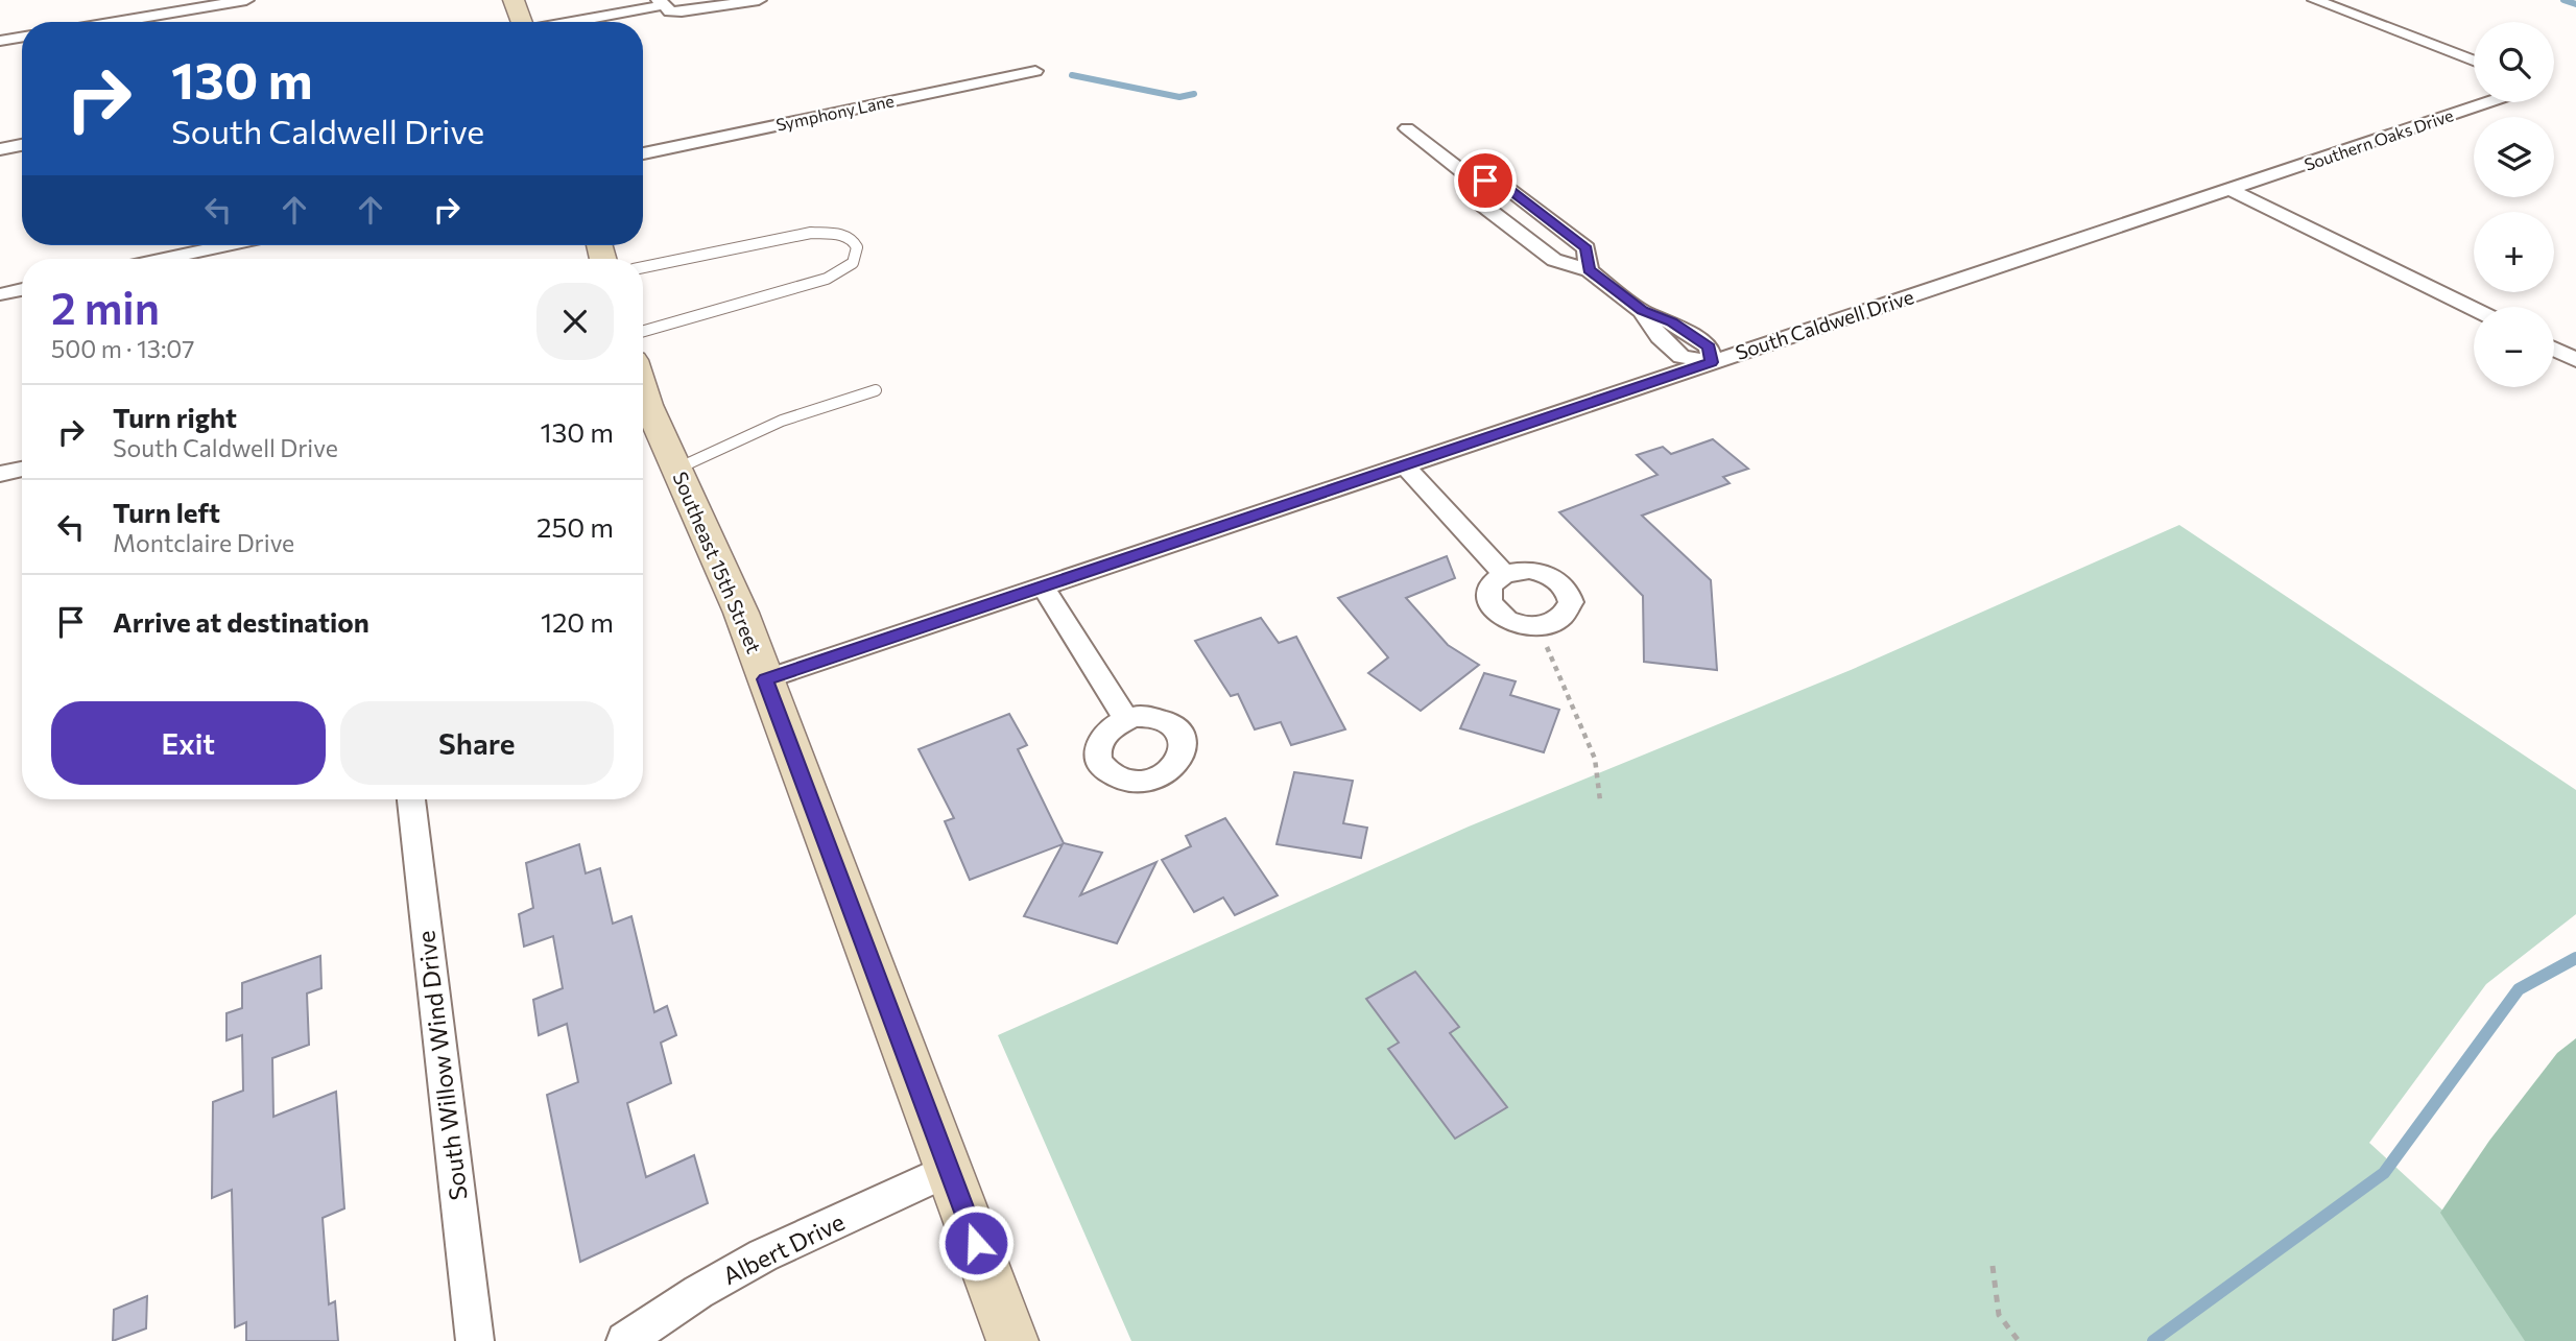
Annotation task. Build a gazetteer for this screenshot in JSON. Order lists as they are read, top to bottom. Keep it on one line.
{"streets":{"main road":["Southeast 15th Street"],"street":["Symphony Lane","Southern Oaks Drive","South Caldwell Drive","South Willow Wind Drive","Albert Drive"]},"crossings":[["Southern Oaks Drive","South Caldwell Drive"],["South Caldwell Drive","Southeast 15th Street"],["Southeast 15th Street","Albert Drive"]],"page":{"map_buttons":["+","−"],"turn":["130 m","South Caldwell Drive"],"heading":["2 min","500 m · 13:07"],"list":[{"name":"Turn right","note":"South Caldwell Drive","value":"130 m"},{"name":"Turn left","note":"Montclaire Drive","value":"250 m"},{"name":"Arrive at destination","value":"120 m"}],"buttons":["Exit","Share"]}}
